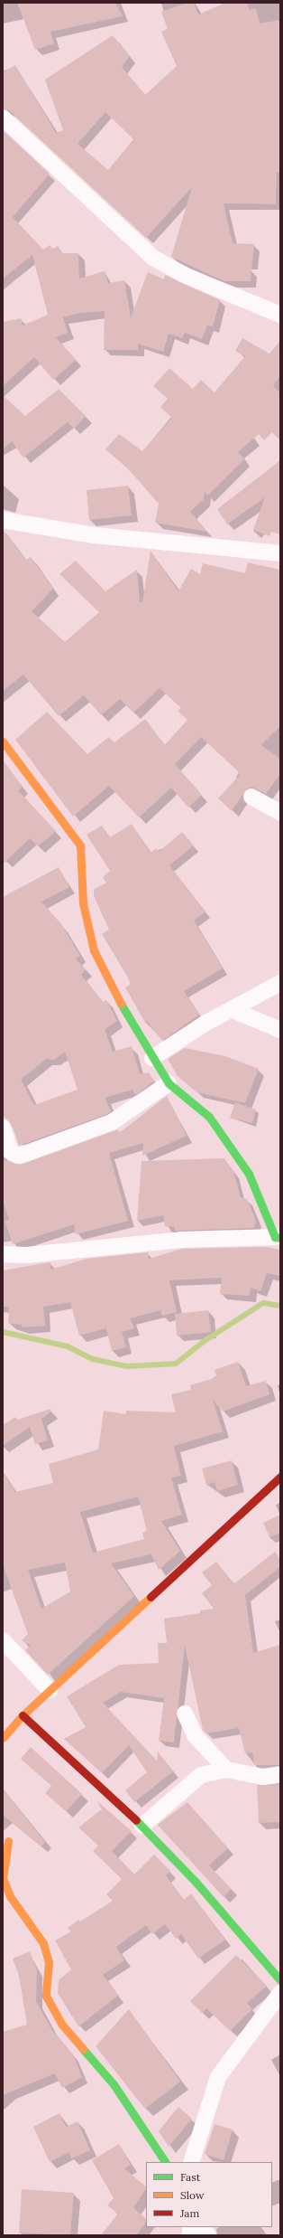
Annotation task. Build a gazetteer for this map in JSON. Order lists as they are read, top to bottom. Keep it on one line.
{"legend":["Fast","Slow","Jam"]}
